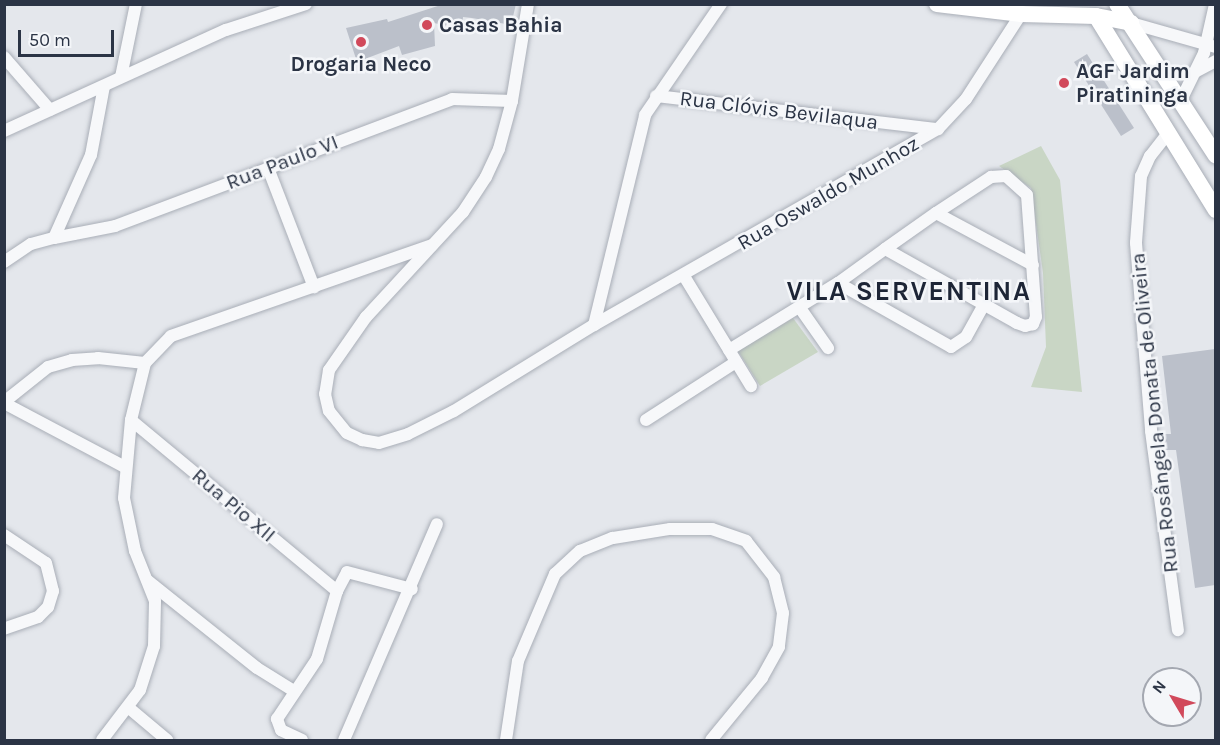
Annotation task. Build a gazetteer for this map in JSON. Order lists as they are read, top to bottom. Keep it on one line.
{"streets":{"street":["Rua Clóvis Bevilaqua","Rua Paulo VI","Rua Oswaldo Munhoz","Rua Rosângela Donata de Oliveira","Rua Pio XII"]},"crossings":[["Rua Clóvis Bevilaqua","Rua Oswaldo Munhoz"],["Rua Paulo VI","Rua Oswaldo Munhoz"]],"districts":["VILA SERVENTINA"],"places":["Casas Bahia","Drogaria Neco","AGF Jardim Piratininga"],"scale_bar":"50 m","north":"top left"}
